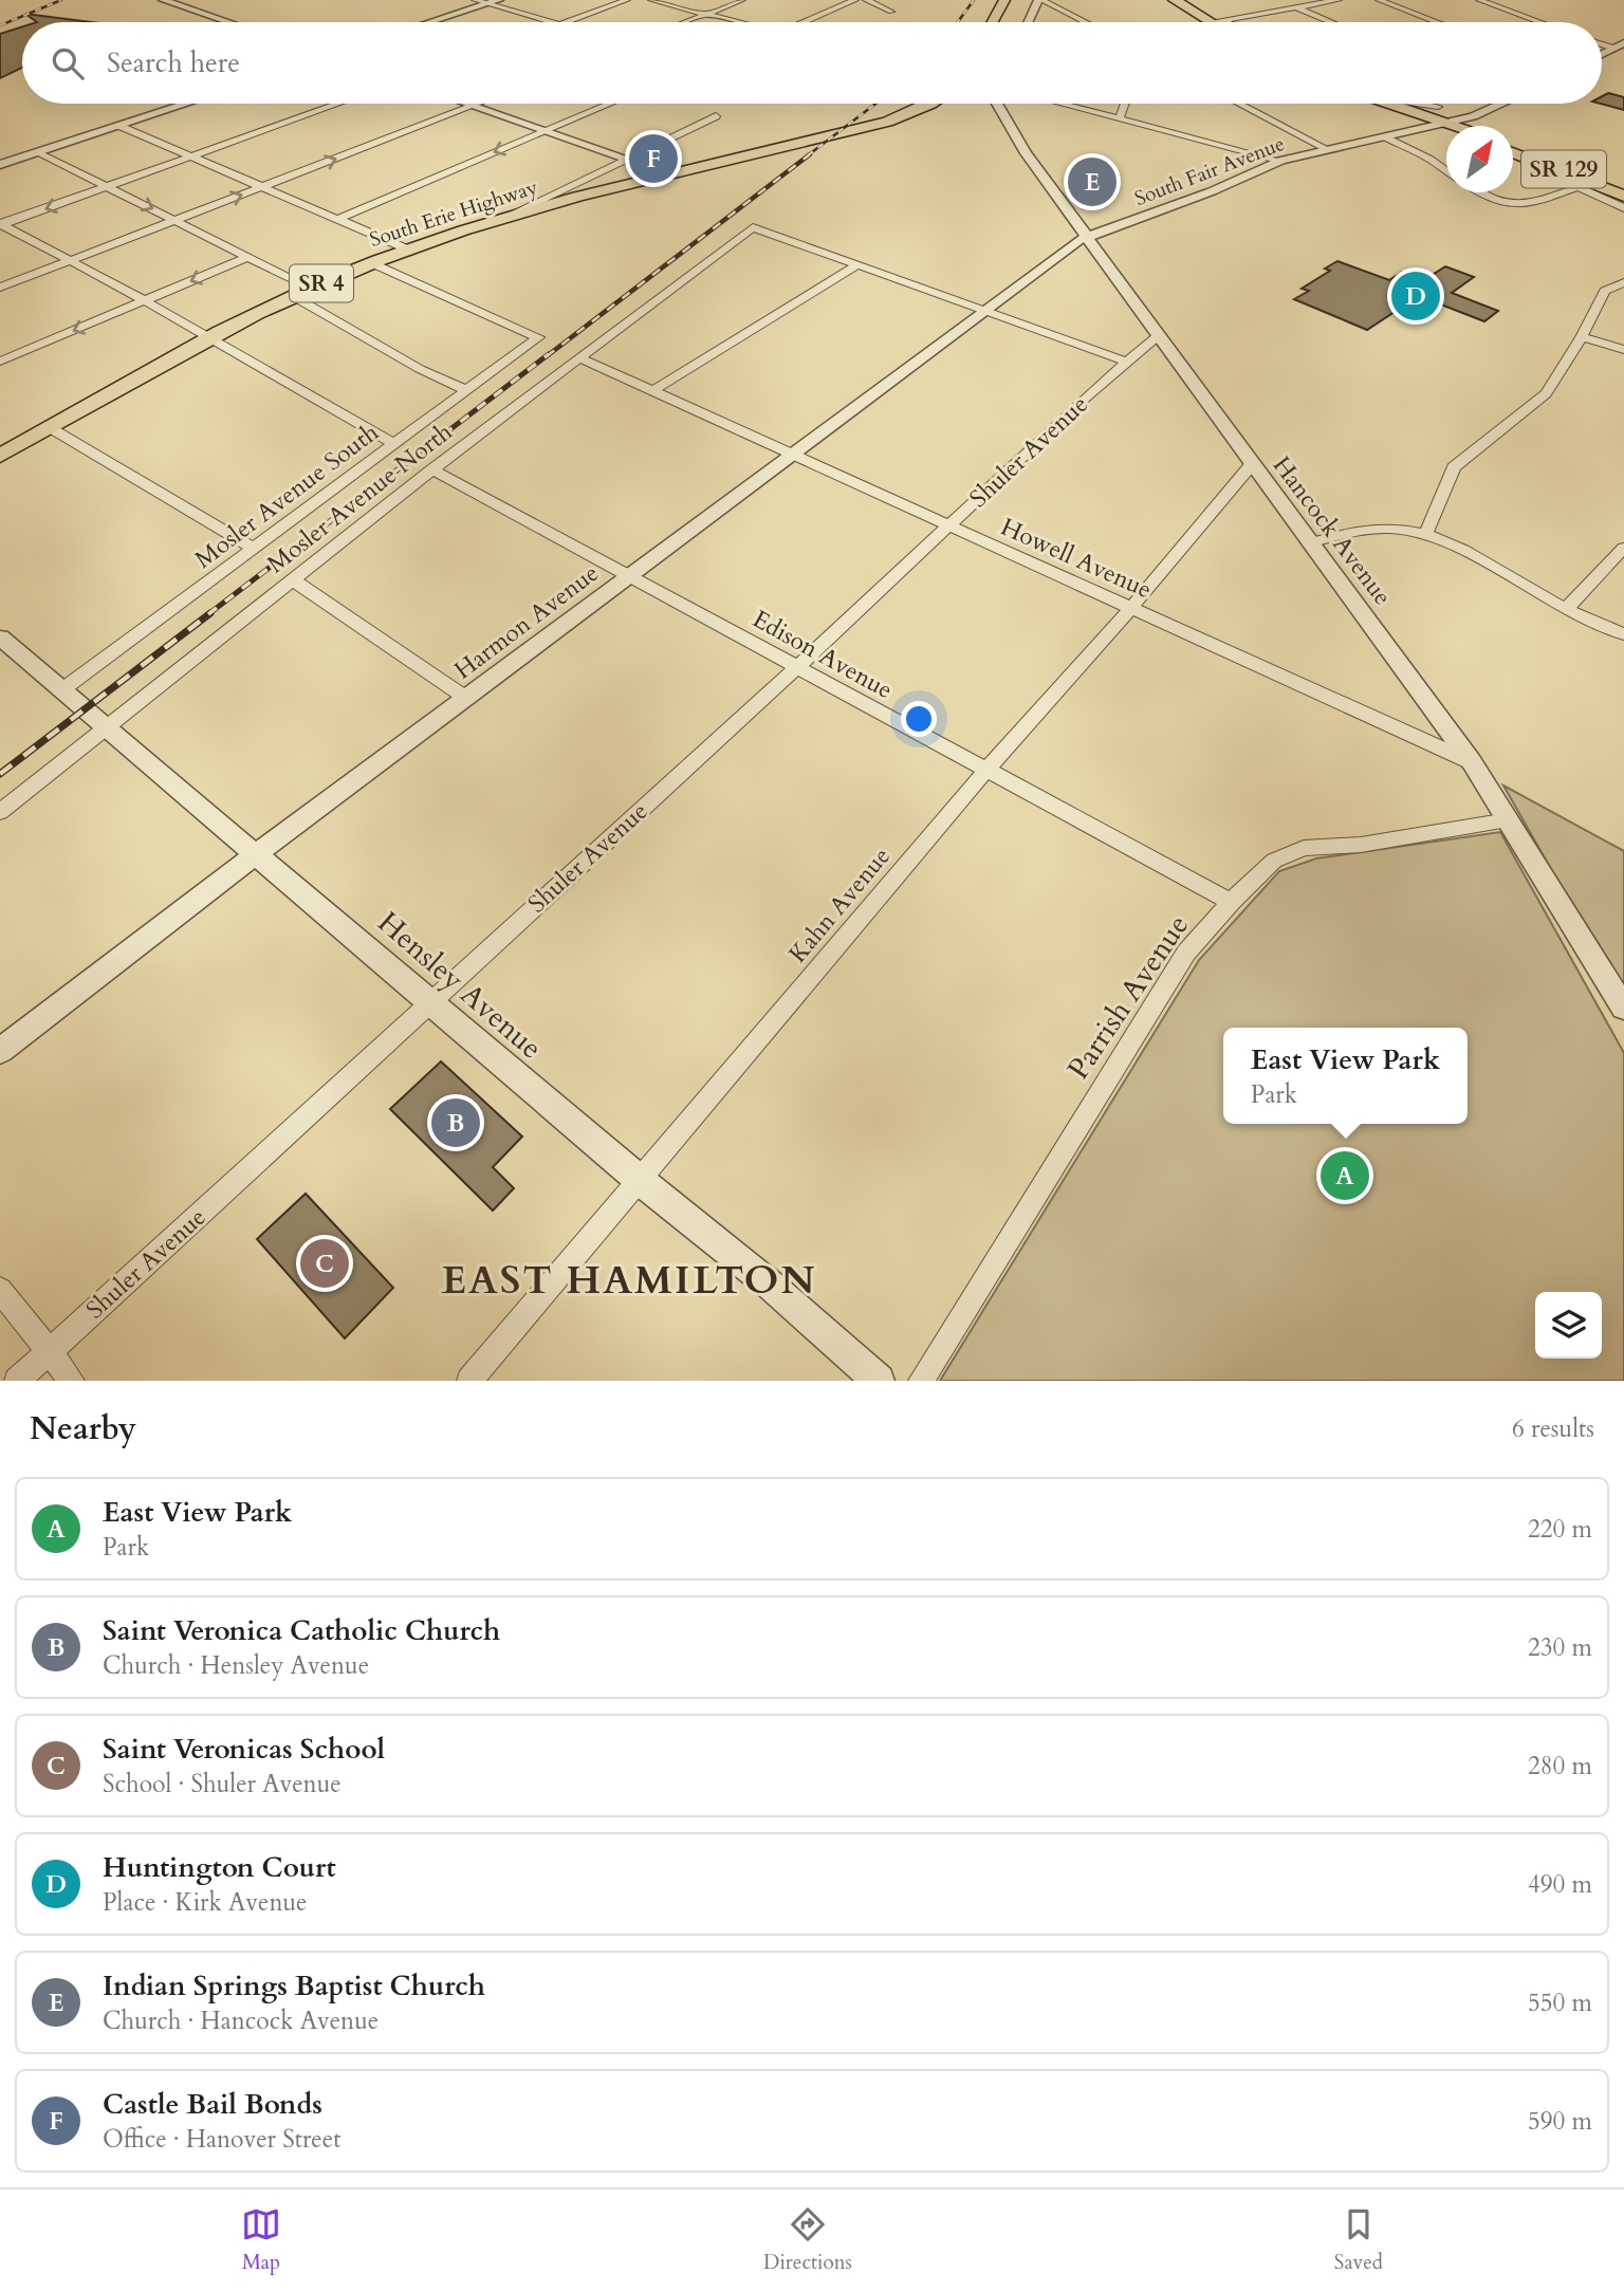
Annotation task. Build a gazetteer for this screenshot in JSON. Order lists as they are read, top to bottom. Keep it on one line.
{"streets":{"highway":["SR 129"],"main road":["South Erie Highway","SR 4"],"street":["South Fair Avenue","Shuler Avenue","Mosler Avenue South","Mosler Avenue North","Hancock Avenue","Howell Avenue","Harmon Avenue","Edison Avenue","Kahn Avenue","Hensley Avenue","Parrish Avenue"]},"crossings":[["SR 129","South Fair Avenue"],["South Fair Avenue","Hancock Avenue"],["South Fair Avenue","Harmon Avenue"],["South Erie Highway","Mosler Avenue South"],["Shuler Avenue","Hancock Avenue"],["Shuler Avenue","Howell Avenue"],["Shuler Avenue","Edison Avenue"],["Shuler Avenue","Hensley Avenue"],["Mosler Avenue South","Hensley Avenue"],["Mosler Avenue North","Howell Avenue"],["Mosler Avenue North","Edison Avenue"],["Mosler Avenue North","Hensley Avenue"],["Hancock Avenue","Howell Avenue"],["Hancock Avenue","Harmon Avenue"],["Hancock Avenue","Kahn Avenue"],["Hancock Avenue","Parrish Avenue"],["Howell Avenue","Harmon Avenue"],["Howell Avenue","Kahn Avenue"],["Harmon Avenue","Edison Avenue"],["Harmon Avenue","Hensley Avenue"],["Edison Avenue","Kahn Avenue"],["Edison Avenue","Parrish Avenue"],["Kahn Avenue","Hensley Avenue"]],"districts":["EAST HAMILTON"],"north":"top right","page":{"search":"Search here","pins":["F","E","D","B","A","C"],"popup":["East View Park","Park"],"heading":["Nearby","6 results"],"list":[{"mark":"A","name":"East View Park","note":"Park","value":"220 m"},{"mark":"B","name":"Saint Veronica Catholic Church","note":"Church · Hensley Avenue","value":"230 m"},{"mark":"C","name":"Saint Veronicas School","note":"School · Shuler Avenue","value":"280 m"},{"mark":"D","name":"Huntington Court","note":"Place · Kirk Avenue","value":"490 m"},{"mark":"E","name":"Indian Springs Baptist Church","note":"Church · Hancock Avenue","value":"550 m"},{"mark":"F","name":"Castle Bail Bonds","note":"Office · Hanover Street","value":"590 m"}],"nav":["Map","Directions","Saved"]}}
